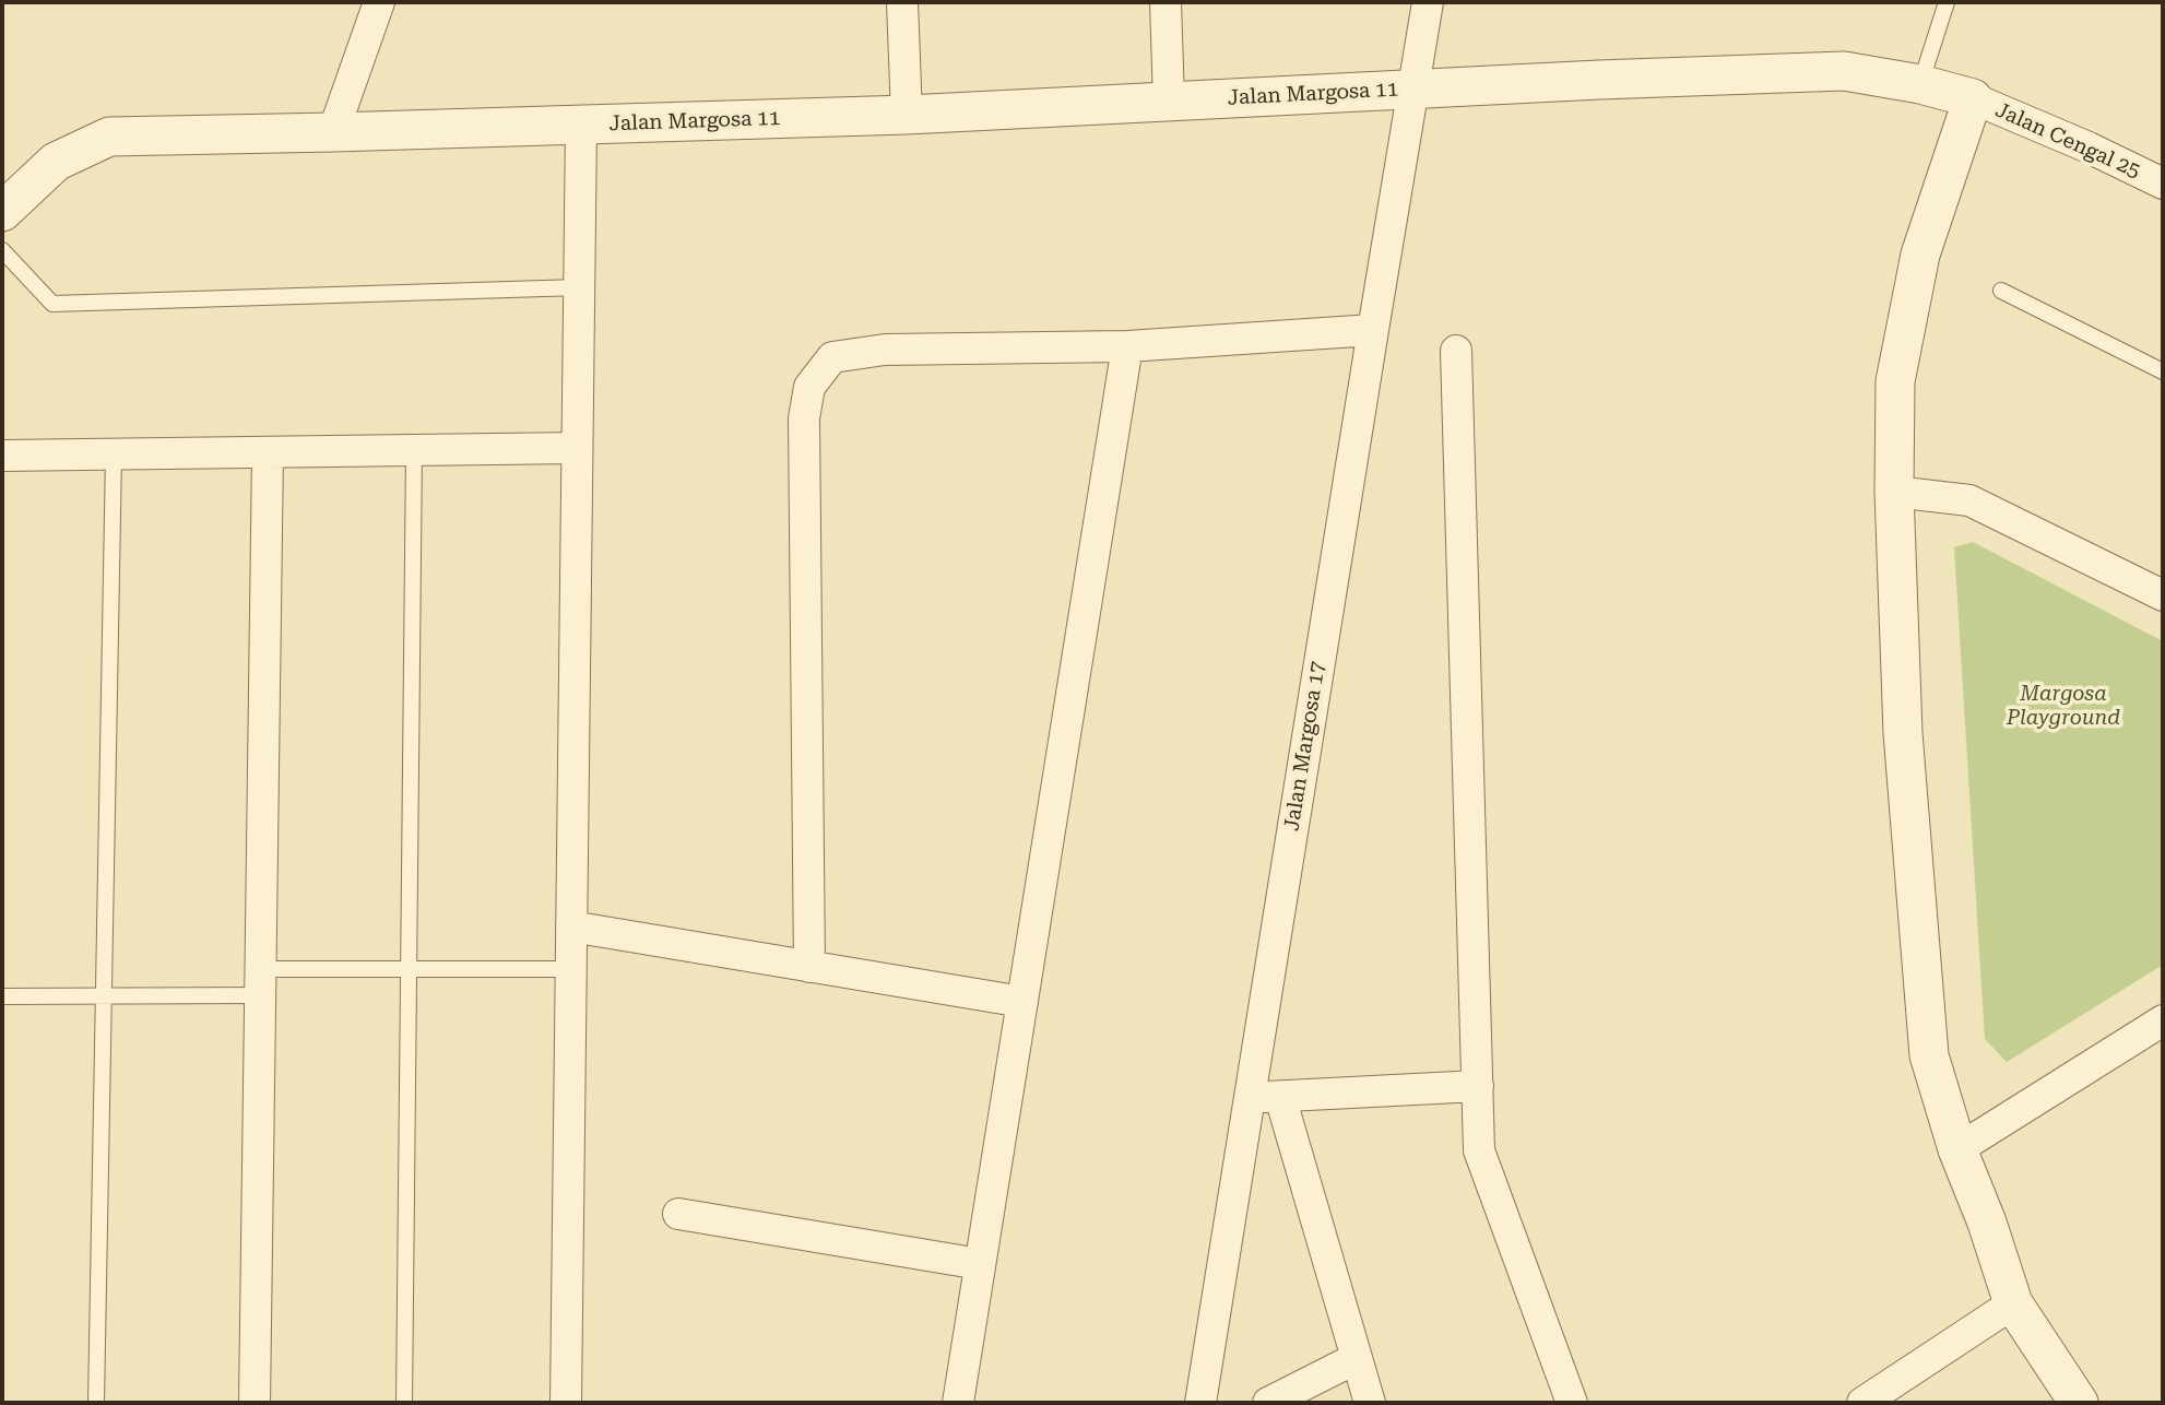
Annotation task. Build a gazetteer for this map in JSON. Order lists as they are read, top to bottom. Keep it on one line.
{"streets":{"street":["Jalan Margosa 11","Jalan Cengal 25","Jalan Margosa 17"]},"crossings":[["Jalan Margosa 11","Jalan Cengal 25"],["Jalan Margosa 11","Jalan Margosa 17"]],"parks":["Margosa Playground"]}
